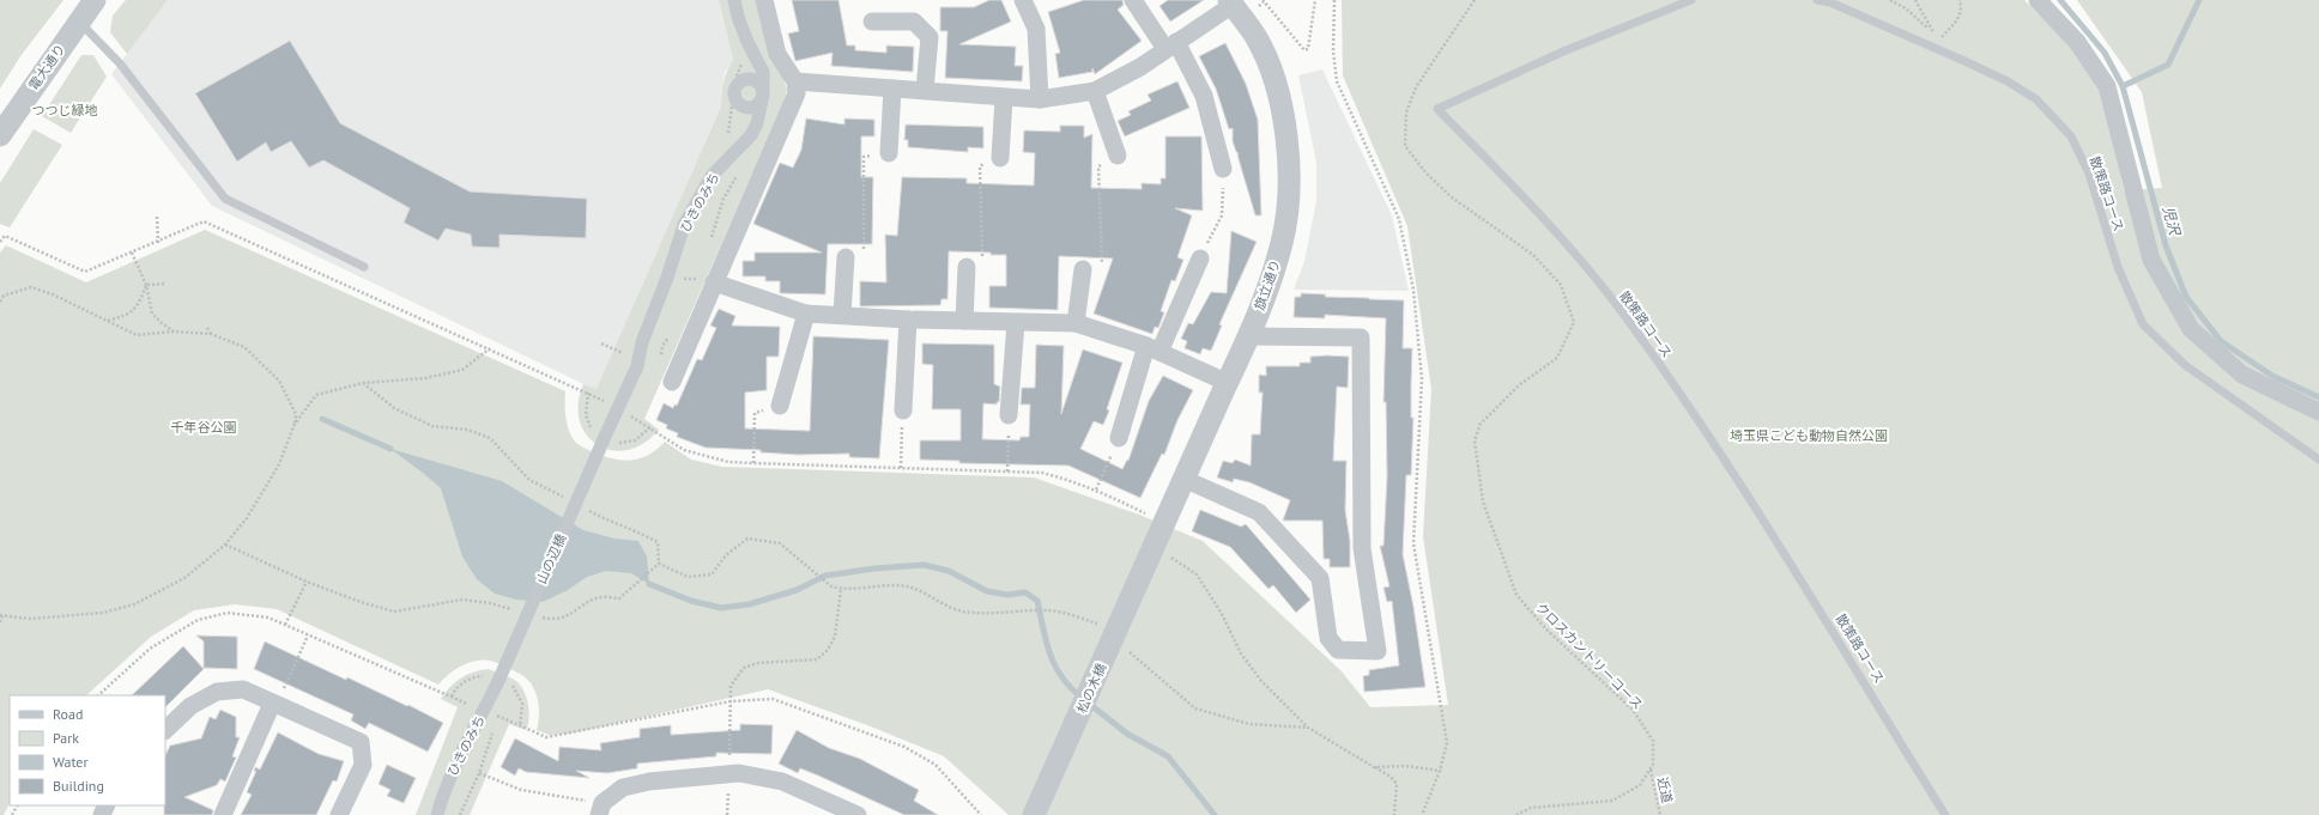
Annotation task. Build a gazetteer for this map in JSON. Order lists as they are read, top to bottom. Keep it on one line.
{"streets":{"street":["電大通り","ひきのみち","旗立通り","山の辺橋","松の木橋"],"lane":["散策路コース"],"path":["クロスカントリーコース","近道"]},"crossings":[["ひきのみち","山の辺橋"],["旗立通り","松の木橋"],["クロスカントリーコース","近道"]],"water":["児沢"],"parks":["つつじ緑地","千年谷公園","埼玉県こども動物自然公園"],"legend":["Road","Park","Water","Building"]}
